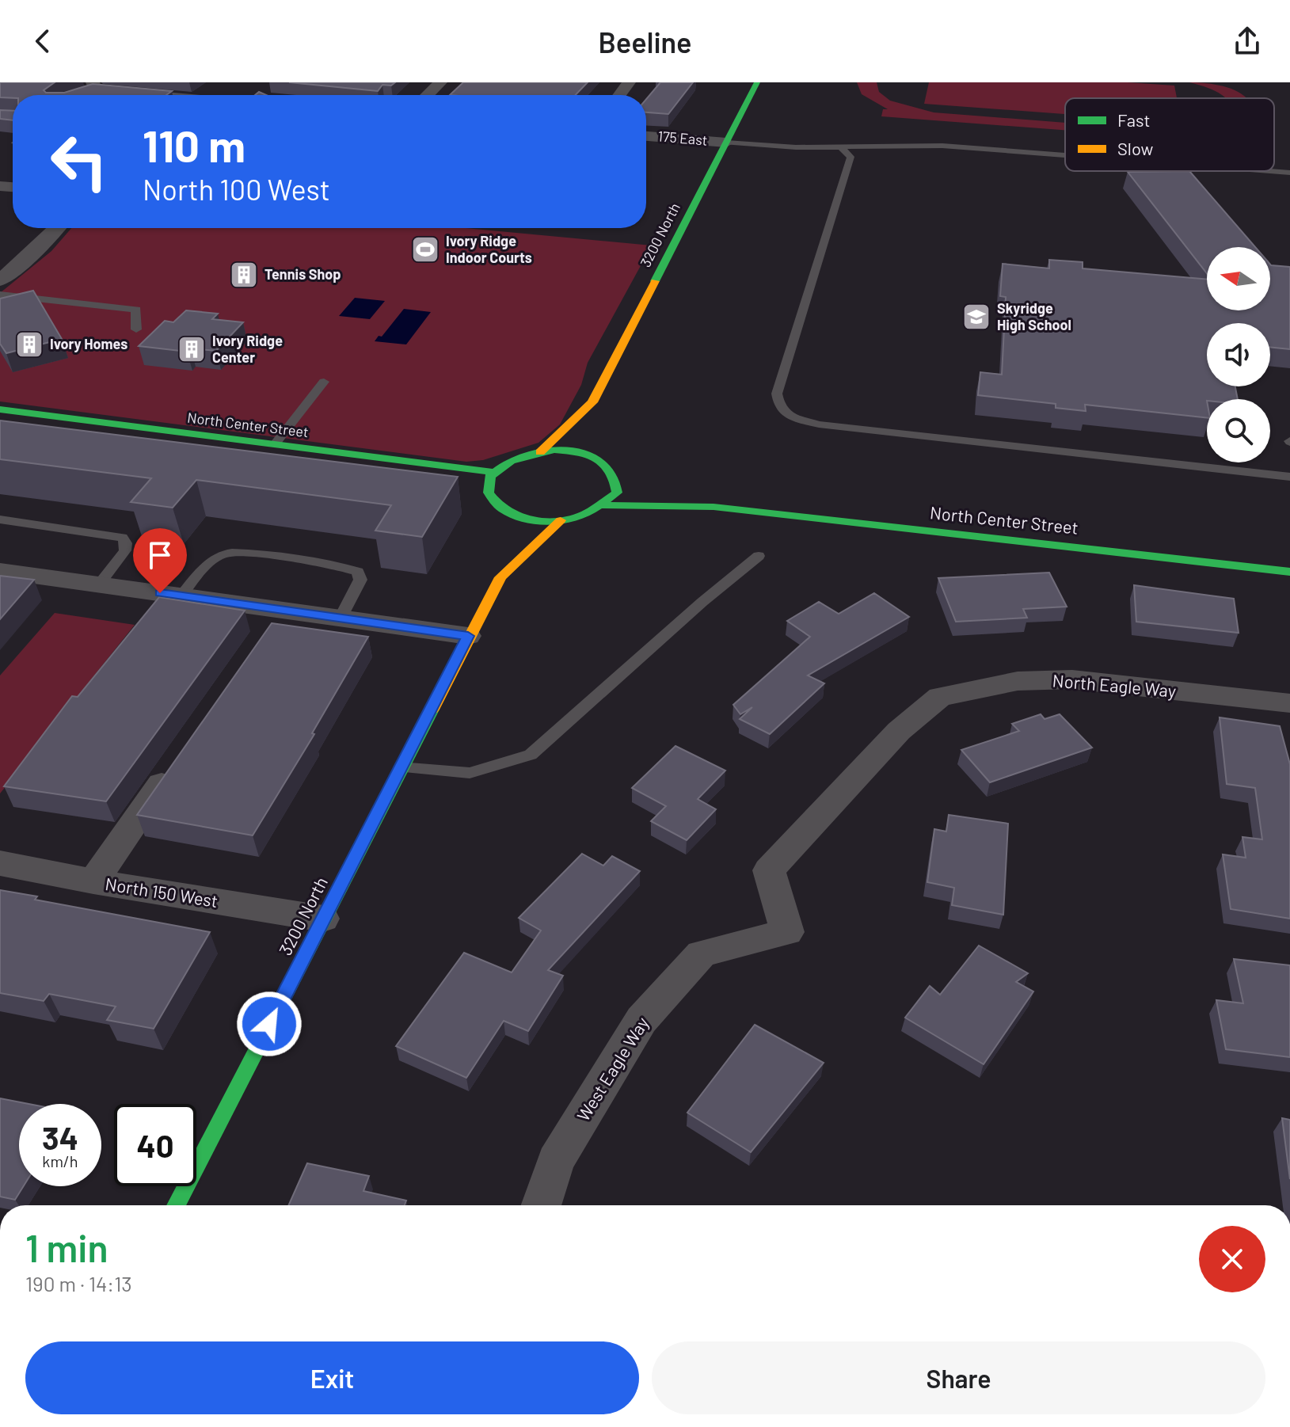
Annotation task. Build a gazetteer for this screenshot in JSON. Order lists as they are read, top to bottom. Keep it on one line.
{"streets":{"street":["175 East","3200 North","North Center Street","North Eagle Way","North 150 West","West Eagle Way"]},"crossings":[["175 East","3200 North"],["3200 North","North 150 West"],["North Eagle Way","West Eagle Way"]],"places":{"sports":["Ivory Ridge Indoor Courts"],"building":["Tennis Shop","Ivory Homes","Ivory Ridge Center"],"school or university":["Skyridge High School"]},"legend":["Fast","Slow"],"north":"left","page":{"header":"Beeline","turn":["110 m","North 100 West"],"speed":"34 km/h","limit":"40","heading":["1 min","190 m · 14:13"],"buttons":["Exit","Share"]}}
